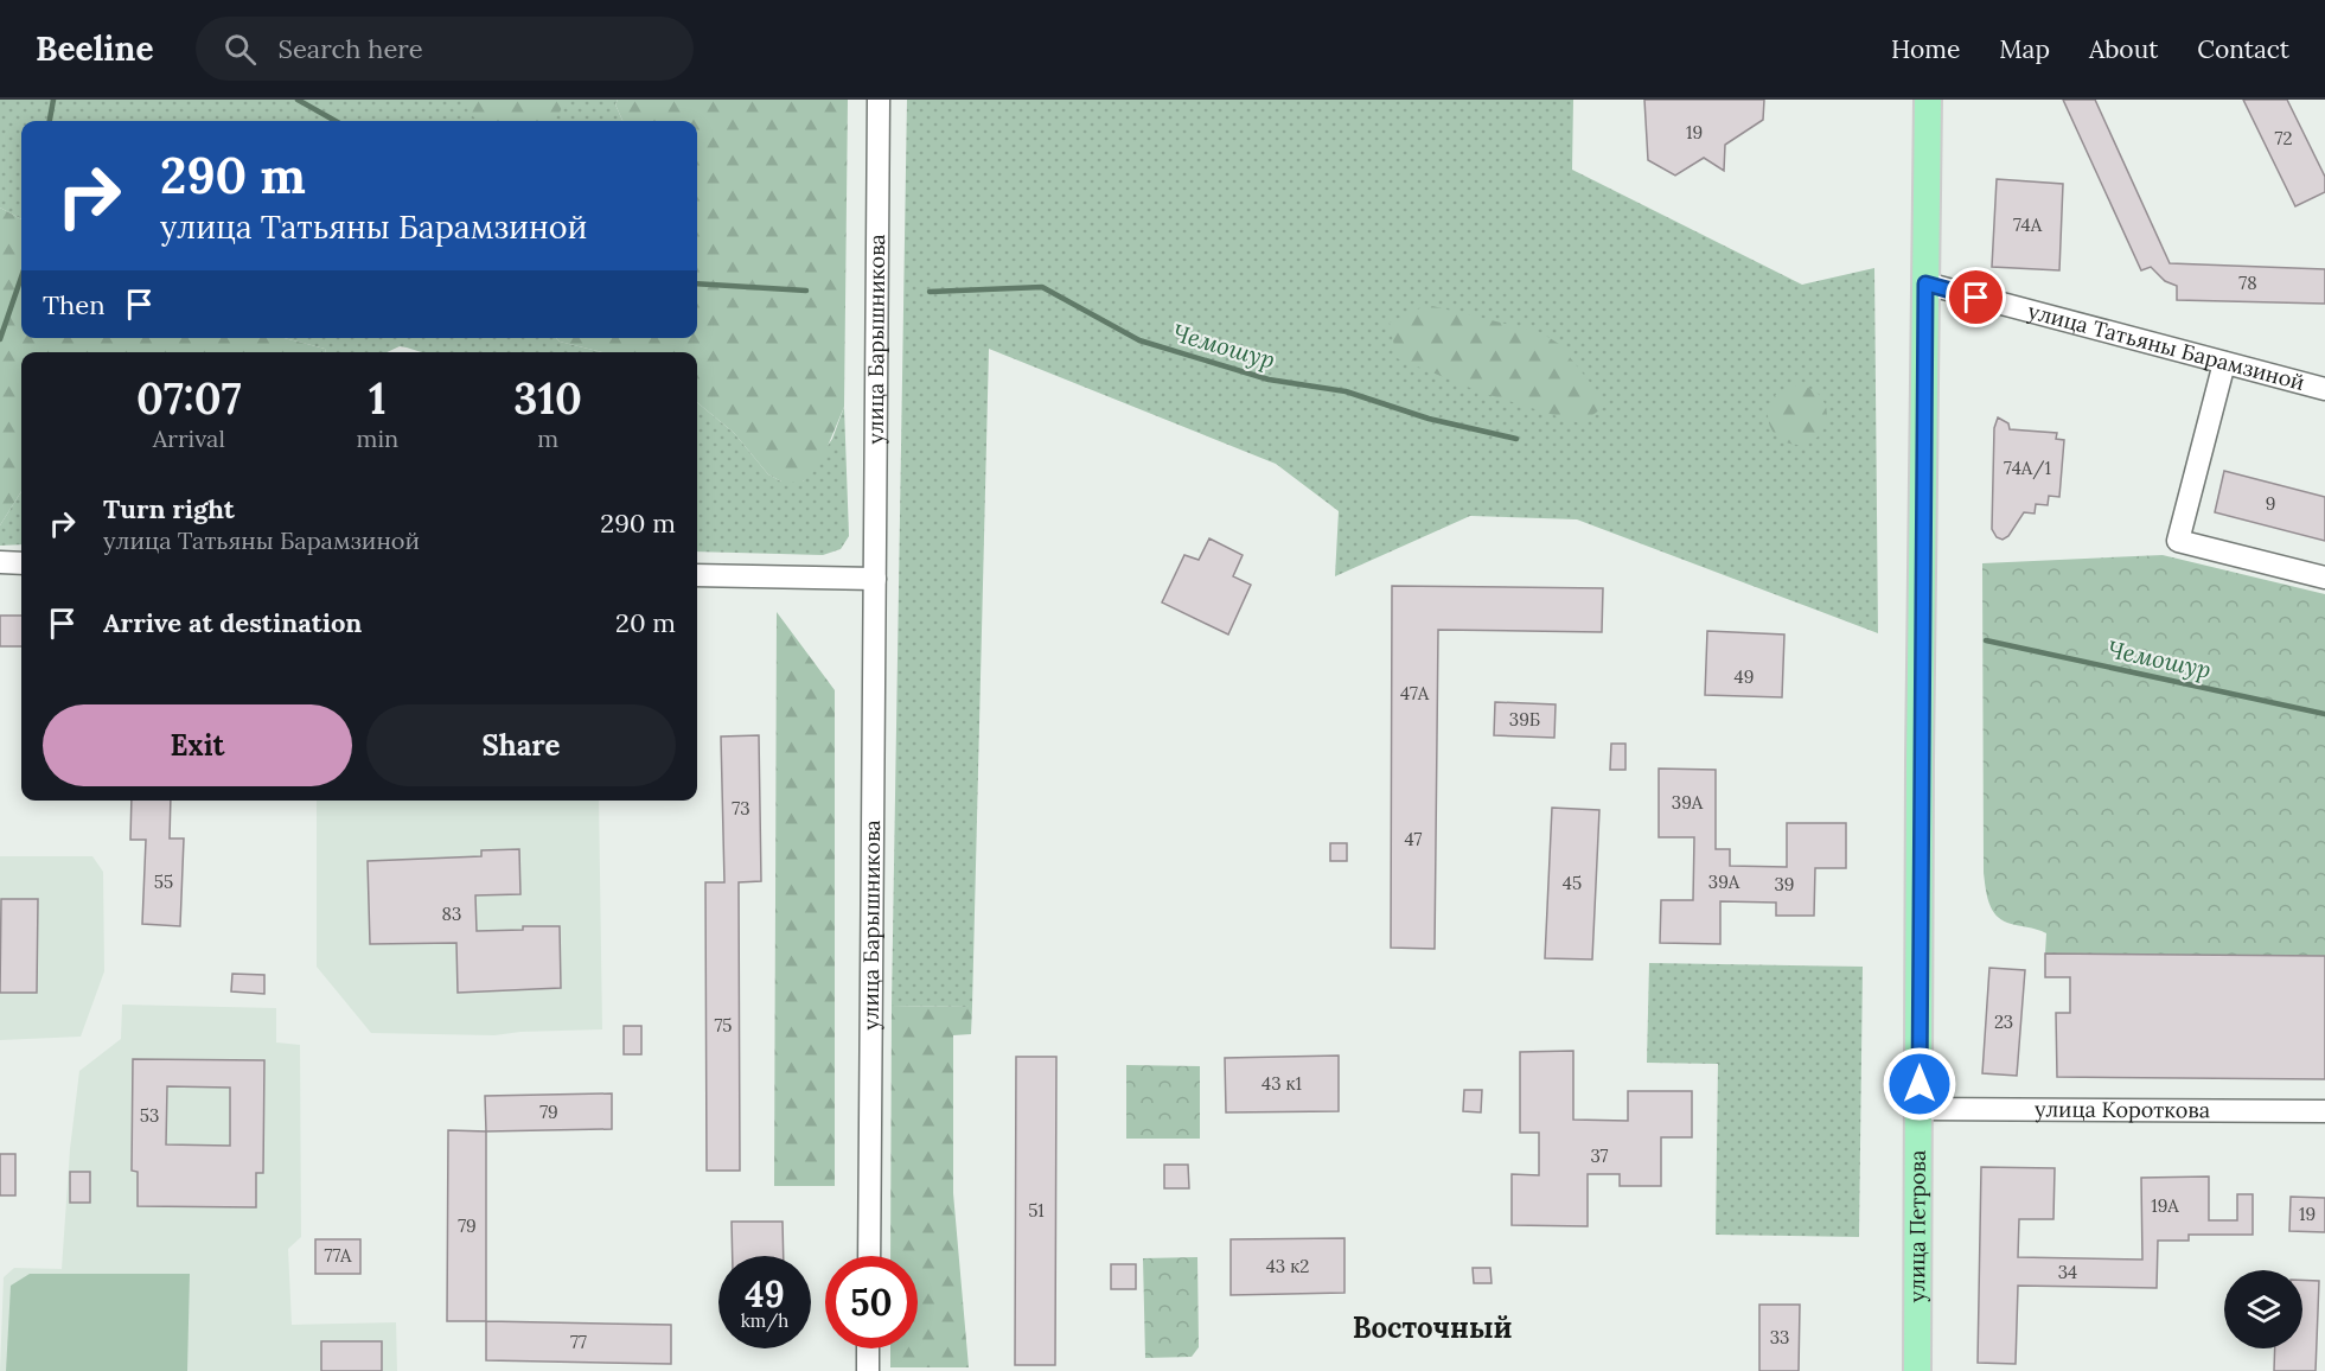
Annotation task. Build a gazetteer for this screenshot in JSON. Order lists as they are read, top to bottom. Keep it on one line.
{"streets":{"main road":["улица Петрова"],"street":["улица Барышникова","улица Татьяны Барамзиной","улица Короткова"]},"crossings":[["улица Татьяны Барамзиной","улица Петрова"],["улица Короткова","улица Петрова"]],"districts":["Восточный"],"water":["Чемошур"],"house_numbers":["19","72","74А","78","74А/1","9","49","47А","39Б","39А","73","47","55","39А","45","39","83","23","75","43 к1","79","53","37","19А","51","19","79","77А","43 к2","34","33","77"],"page":{"header":"Beeline","search":"Search here","nav":["Home","Map","About","Contact"],"turn":["290 m","улица Татьяны Барамзиной"],"then":"Then","eta":["07:07","Arrival","1","min","310","m"],"list":[{"name":"Turn right","note":"улица Татьяны Барамзиной","value":"290 m"},{"name":"Arrive at destination","value":"20 m"}],"buttons":["Exit","Share"],"speed":"49 km/h","limit":"50"}}
